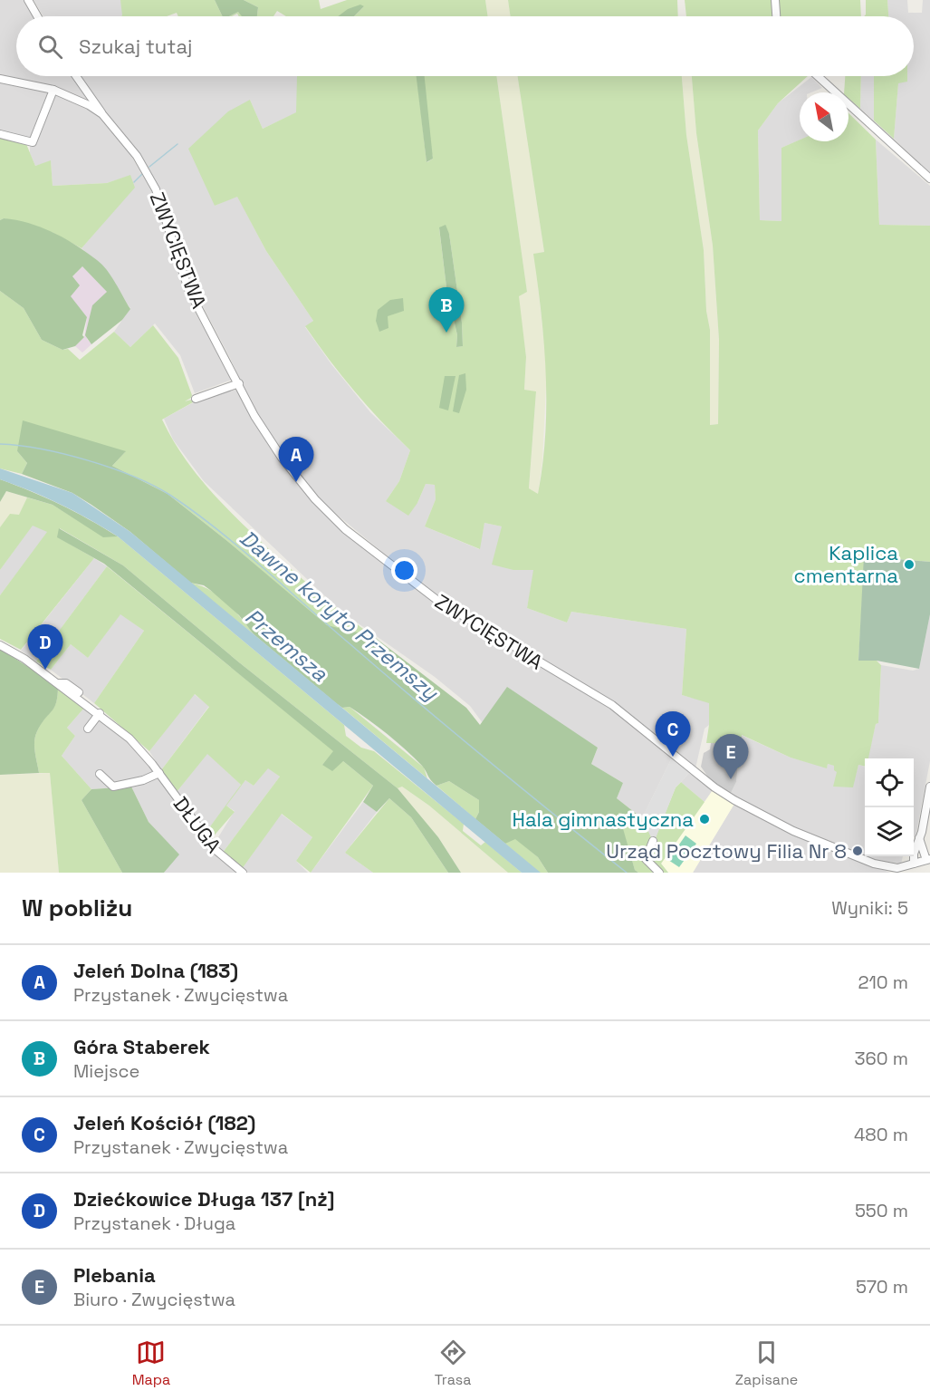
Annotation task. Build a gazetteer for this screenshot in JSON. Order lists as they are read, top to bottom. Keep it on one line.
{"streets":{"street":["ZWYCIĘSTWA","DŁUGA"]},"water":["Dawne koryto Przemszy","Przemsza"],"places":["Kaplica cmentarna","Hala gimnastyczna","Urząd Pocztowy Filia Nr 8"],"north":"top left","page":{"search":"Szukaj tutaj","pins":["B","A","D","C","E"],"heading":["W pobliżu","Wyniki: 5"],"list":[{"mark":"A","name":"Jeleń Dolna (183)","note":"Przystanek · Zwycięstwa","value":"210 m"},{"mark":"B","name":"Góra Staberek","note":"Miejsce","value":"360 m"},{"mark":"C","name":"Jeleń Kościół (182)","note":"Przystanek · Zwycięstwa","value":"480 m"},{"mark":"D","name":"Dziećkowice Długa 137 [nż]","note":"Przystanek · Długa","value":"550 m"},{"mark":"E","name":"Plebania","note":"Biuro · Zwycięstwa","value":"570 m"}],"nav":["Mapa","Trasa","Zapisane"]}}
